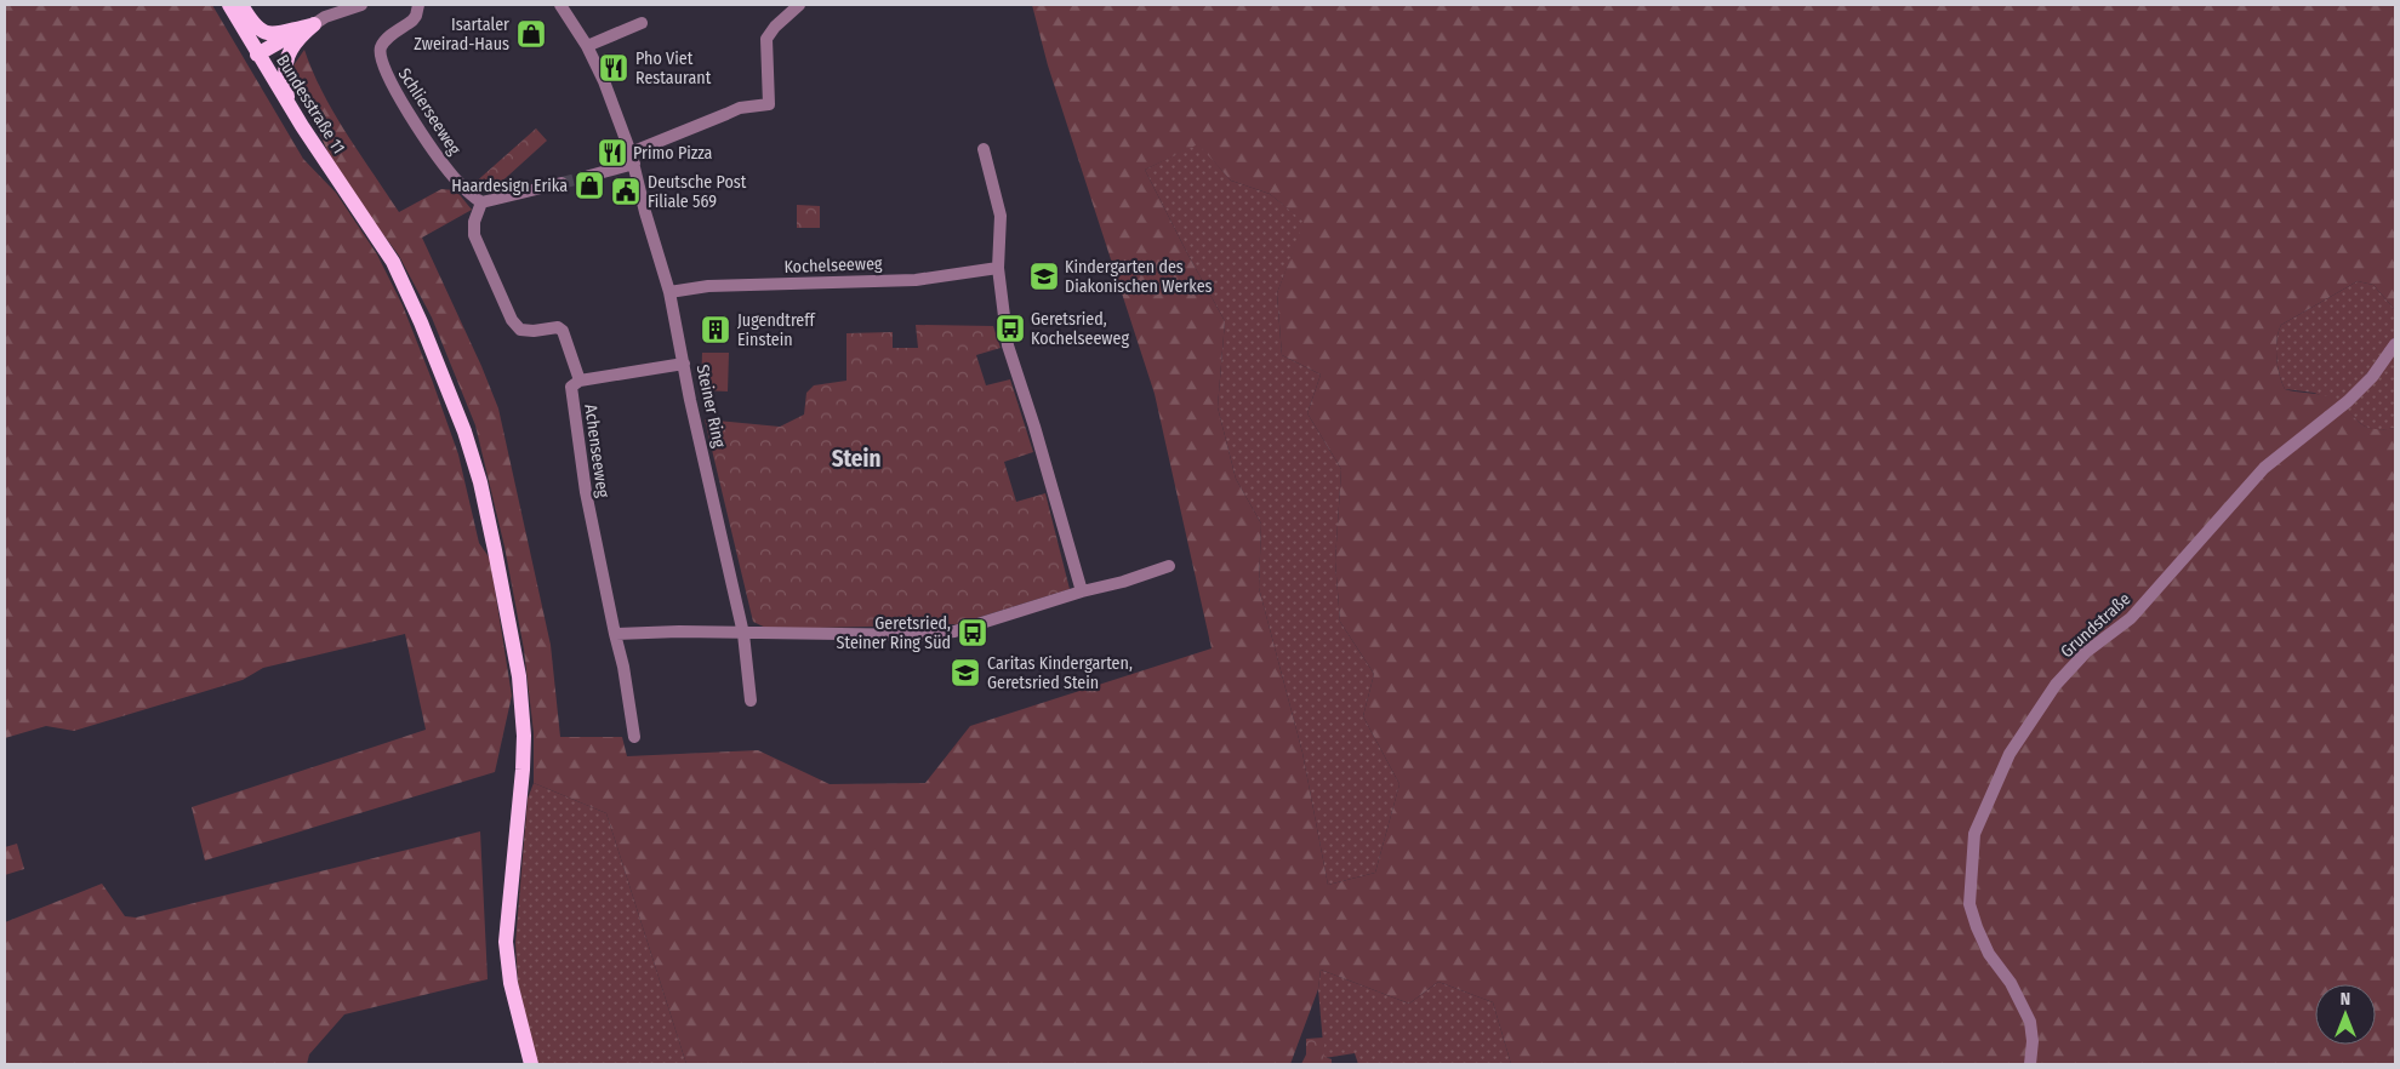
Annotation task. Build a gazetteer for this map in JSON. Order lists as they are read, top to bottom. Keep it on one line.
{"streets":{"main road":["Bundesstraße 11"],"street":["Schlierseeweg","Kochelseeweg","Steiner Ring","Achenseeweg","Grundstraße"]},"crossings":[["Kochelseeweg","Steiner Ring"]],"districts":["Stein"],"places":{"shop":["Isartaler Zweirad-Haus","Haardesign Erika"],"restaurant":["Pho Viet Restaurant","Primo Pizza"],"public building":["Deutsche Post Filiale 569"],"school or university":["Kindergarten des Diakonischen Werkes","Caritas Kindergarten, Geretsried Stein"],"bus stop":["Geretsried, Kochelseeweg","Geretsried, Steiner Ring Süd"],"building":["Jugendtreff Einstein"]},"north":"top"}
